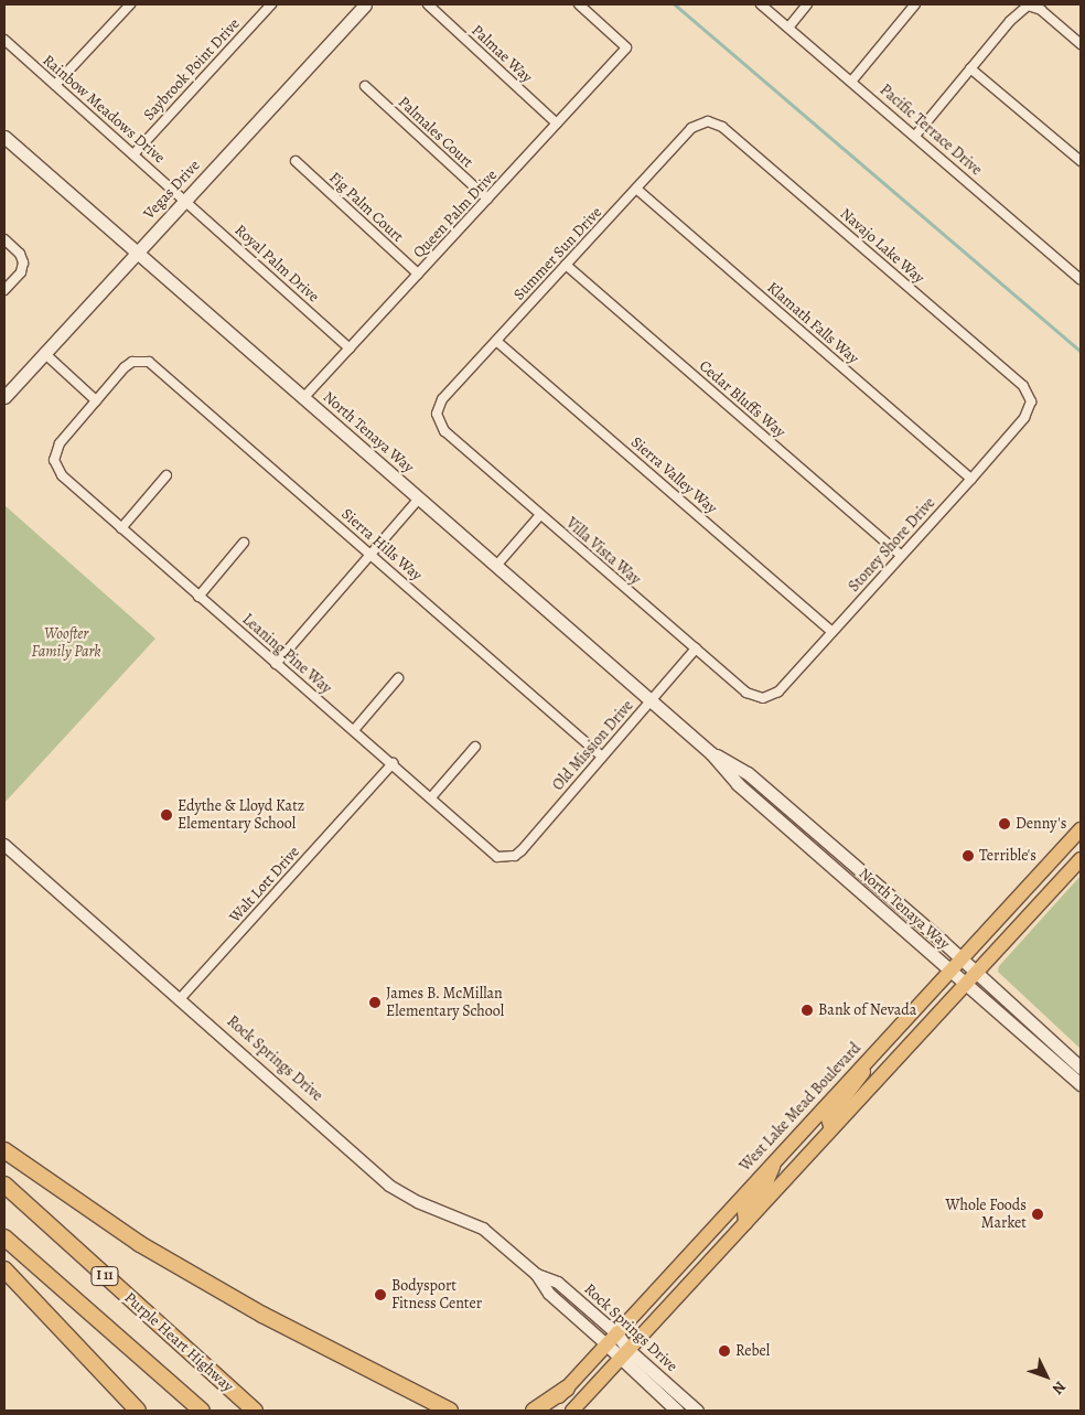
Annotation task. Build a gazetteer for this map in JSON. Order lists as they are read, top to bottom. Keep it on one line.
{"streets":{"highway":["I 11","Purple Heart Highway"],"main road":["Vegas Drive","North Tenaya Way","Rock Springs Drive","West Lake Mead Boulevard"],"street":["Palmae Way","Saybrook Point Drive","Rainbow Meadows Drive","Pacific Terrace Drive","Palmales Court","Fig Palm Court","Queen Palm Drive","Navajo Lake Way","Summer Sun Drive","Royal Palm Drive","Klamath Falls Way","Cedar Bluffs Way","Sierra Valley Way","Sierra Hills Way","Stoney Shore Drive","Villa Vista Way","Leaning Pine Way","Old Mission Drive","Walt Lott Drive"]},"crossings":[["Palmae Way","Queen Palm Drive"],["Saybrook Point Drive","Rainbow Meadows Drive"],["Rainbow Meadows Drive","Vegas Drive"],["Rainbow Meadows Drive","Royal Palm Drive"],["Palmales Court","Queen Palm Drive"],["Vegas Drive","Royal Palm Drive"],["Vegas Drive","North Tenaya Way"],["Fig Palm Court","Queen Palm Drive"],["Queen Palm Drive","Royal Palm Drive"],["Queen Palm Drive","North Tenaya Way"],["Navajo Lake Way","Summer Sun Drive"],["Navajo Lake Way","Stoney Shore Drive"],["Summer Sun Drive","Klamath Falls Way"],["Summer Sun Drive","Cedar Bluffs Way"],["Summer Sun Drive","Sierra Valley Way"],["Summer Sun Drive","Villa Vista Way"],["Klamath Falls Way","Stoney Shore Drive"],["Cedar Bluffs Way","Stoney Shore Drive"],["North Tenaya Way","Old Mission Drive"],["North Tenaya Way","West Lake Mead Boulevard"],["Sierra Valley Way","Stoney Shore Drive"],["Sierra Hills Way","Leaning Pine Way"],["Sierra Hills Way","Old Mission Drive"],["Stoney Shore Drive","Villa Vista Way"],["Villa Vista Way","Old Mission Drive"],["Leaning Pine Way","Old Mission Drive"],["Leaning Pine Way","Walt Lott Drive"],["Walt Lott Drive","Rock Springs Drive"],["Rock Springs Drive","West Lake Mead Boulevard"]],"parks":["Woofter Family Park"],"places":["Edythe & Lloyd Katz Elementary School","Denny's","Terrible's","James B. McMillan Elementary School","Bank of Nevada","Whole Foods Market","Bodysport Fitness Center","Rebel"],"north":"bottom right"}
